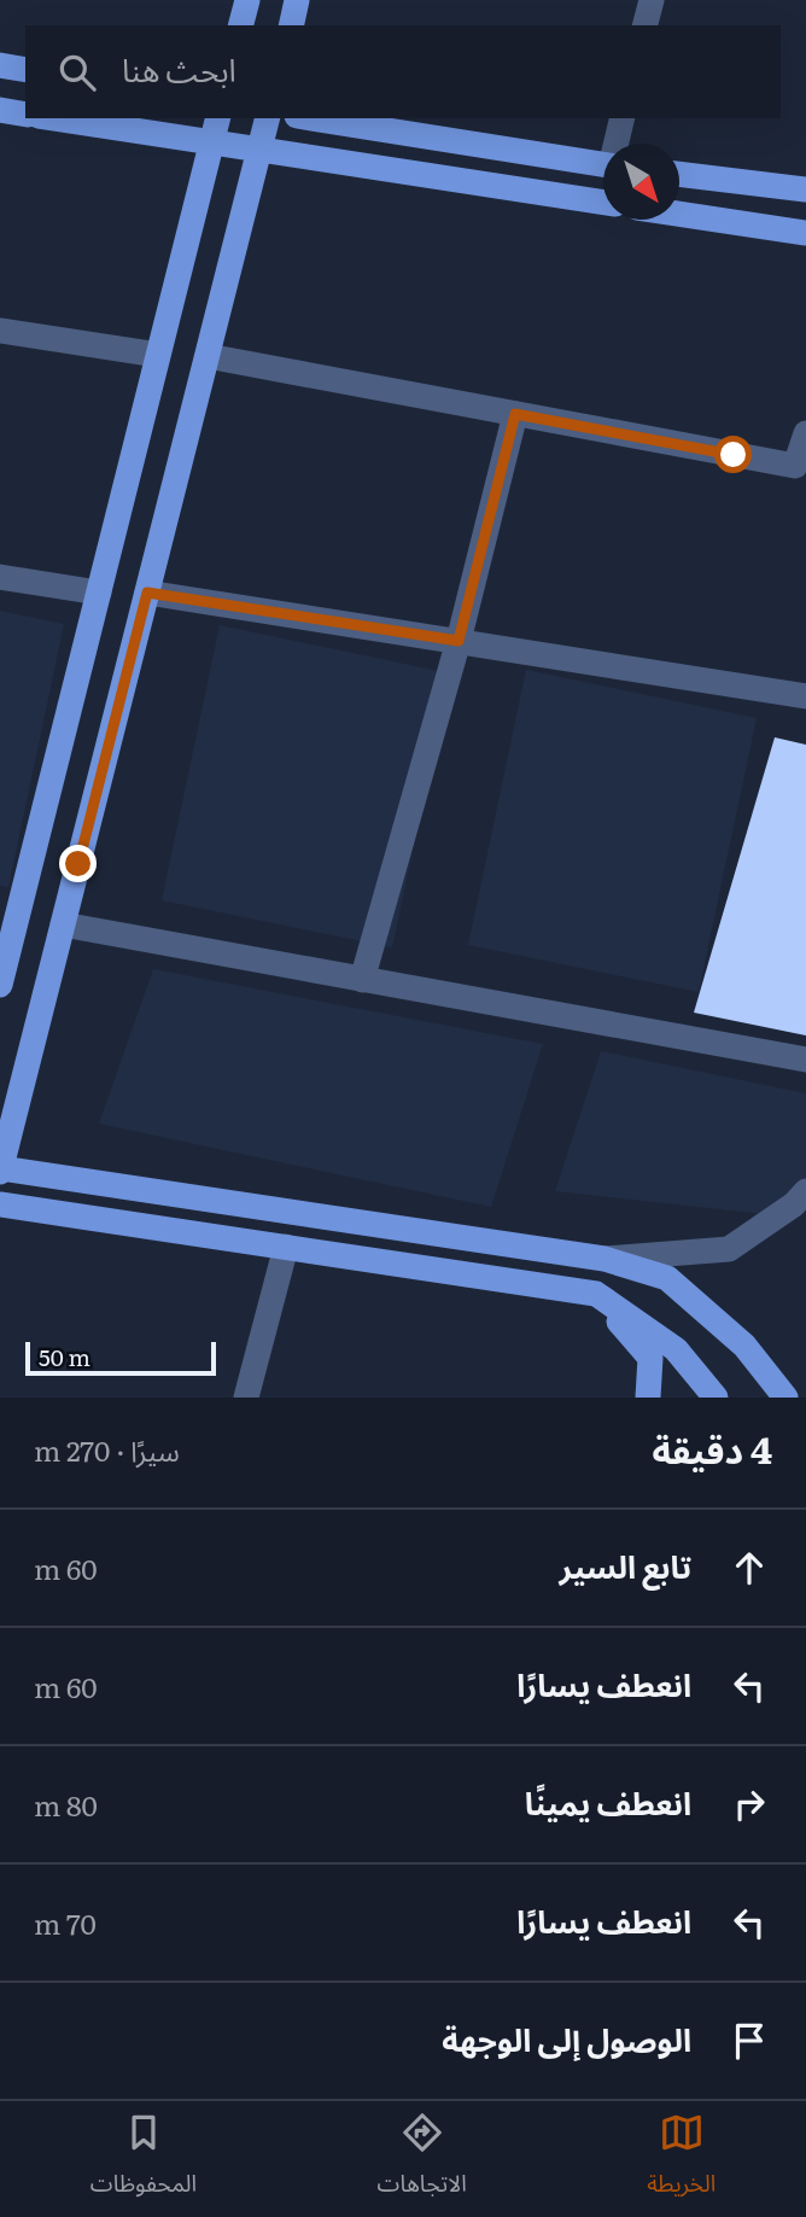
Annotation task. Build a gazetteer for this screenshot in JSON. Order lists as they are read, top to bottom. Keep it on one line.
{"scale_bar":"50 m","north":"bottom right","page":{"search":"ابحث هنا","scale":"50 m","heading":["4 دقيقة","سيرًا · 270 m"],"list":[["تابع السير","60 m"],["انعطف يسارًا","60 m"],["انعطف يمينًا","80 m"],["انعطف يسارًا","70 m"],"الوصول إلى الوجهة"],"nav":["الخريطة","الاتجاهات","المحفوظات"]}}
